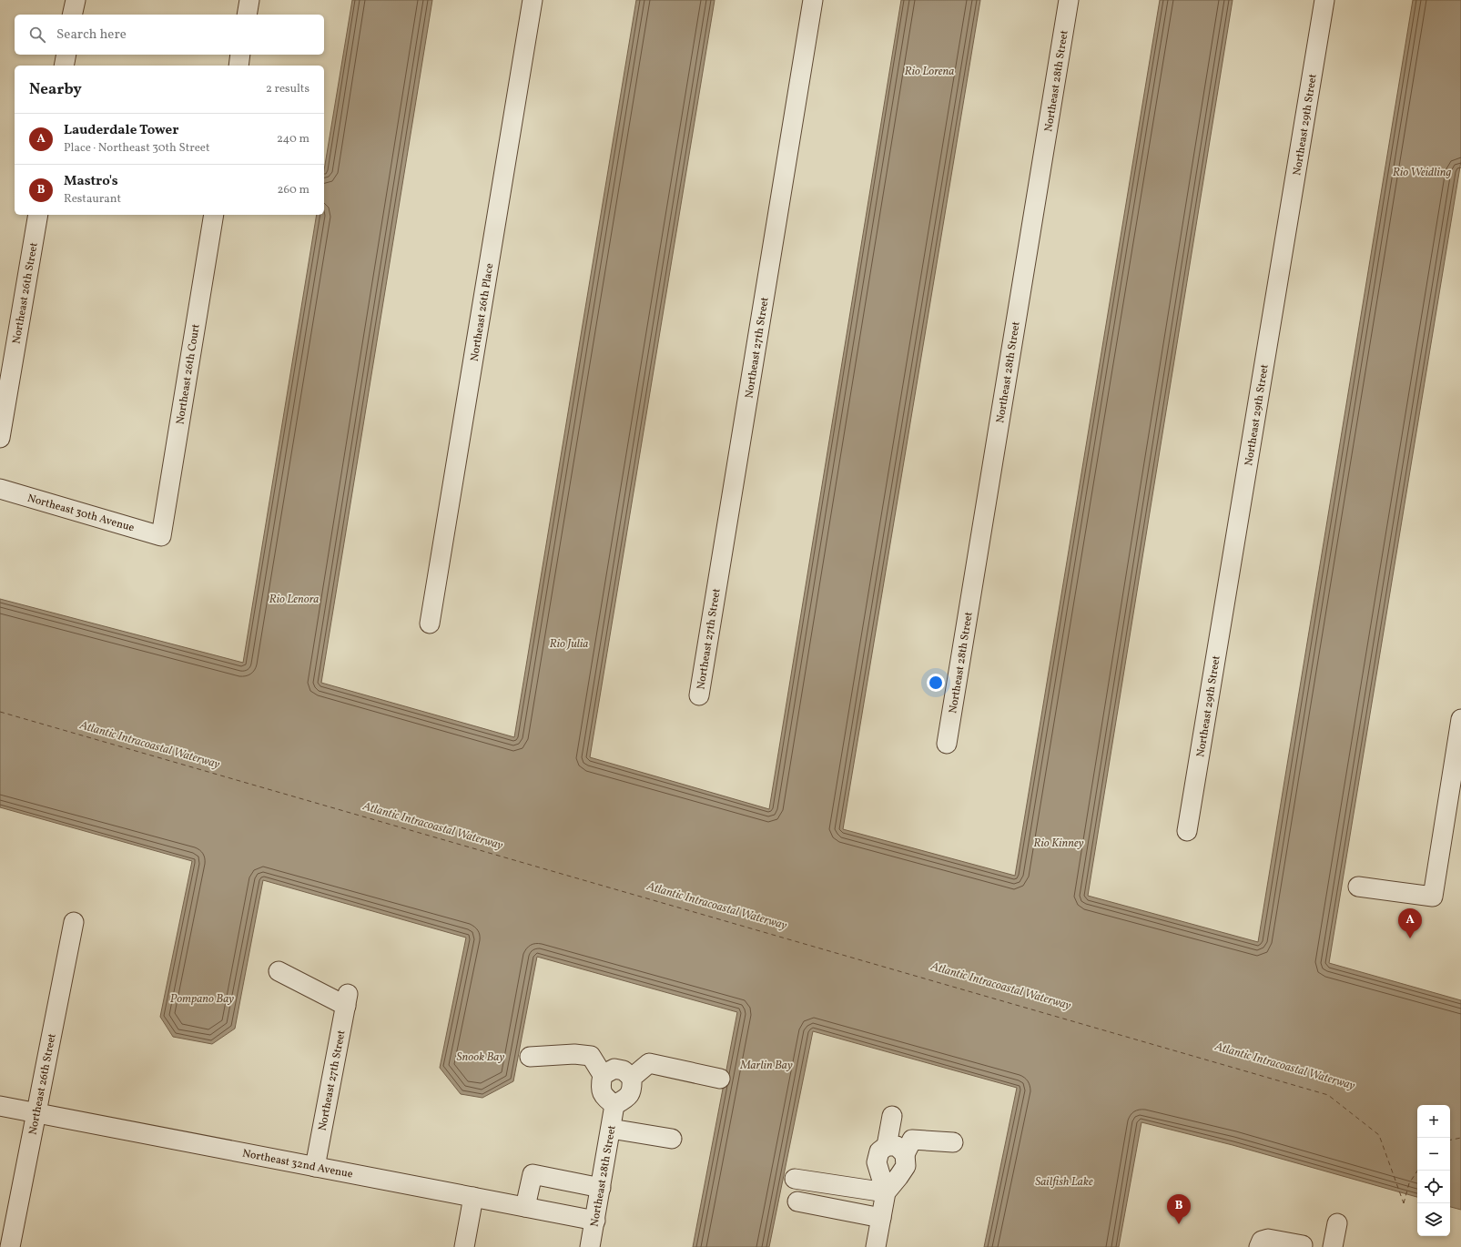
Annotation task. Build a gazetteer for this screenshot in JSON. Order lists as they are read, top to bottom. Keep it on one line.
{"streets":{"street":["Northeast 28th Street","Northeast 29th Street","Northeast 26th Street","Northeast 26th Place","Northeast 27th Street","Northeast 26th Court","Northeast 30th Avenue","Northeast 32nd Avenue"]},"crossings":[["Northeast 28th Street","Northeast 32nd Avenue"],["Northeast 26th Street","Northeast 32nd Avenue"],["Northeast 27th Street","Northeast 32nd Avenue"],["Northeast 26th Court","Northeast 30th Avenue"]],"water":["Rio Lorena","Rio Weidling","Rio Lenora","Rio Julia","Atlantic Intracoastal Waterway","Rio Kinney","Pompano Bay","Snook Bay","Marlin Bay","Sailfish Lake"],"page":{"search":"Search here","heading":["Nearby","2 results"],"list":[{"mark":"A","name":"Lauderdale Tower","note":"Place · Northeast 30th Street","value":"240 m"},{"mark":"B","name":"Mastro's","note":"Restaurant","value":"260 m"}],"pins":["A","B"],"map_buttons":["+","−"]}}
